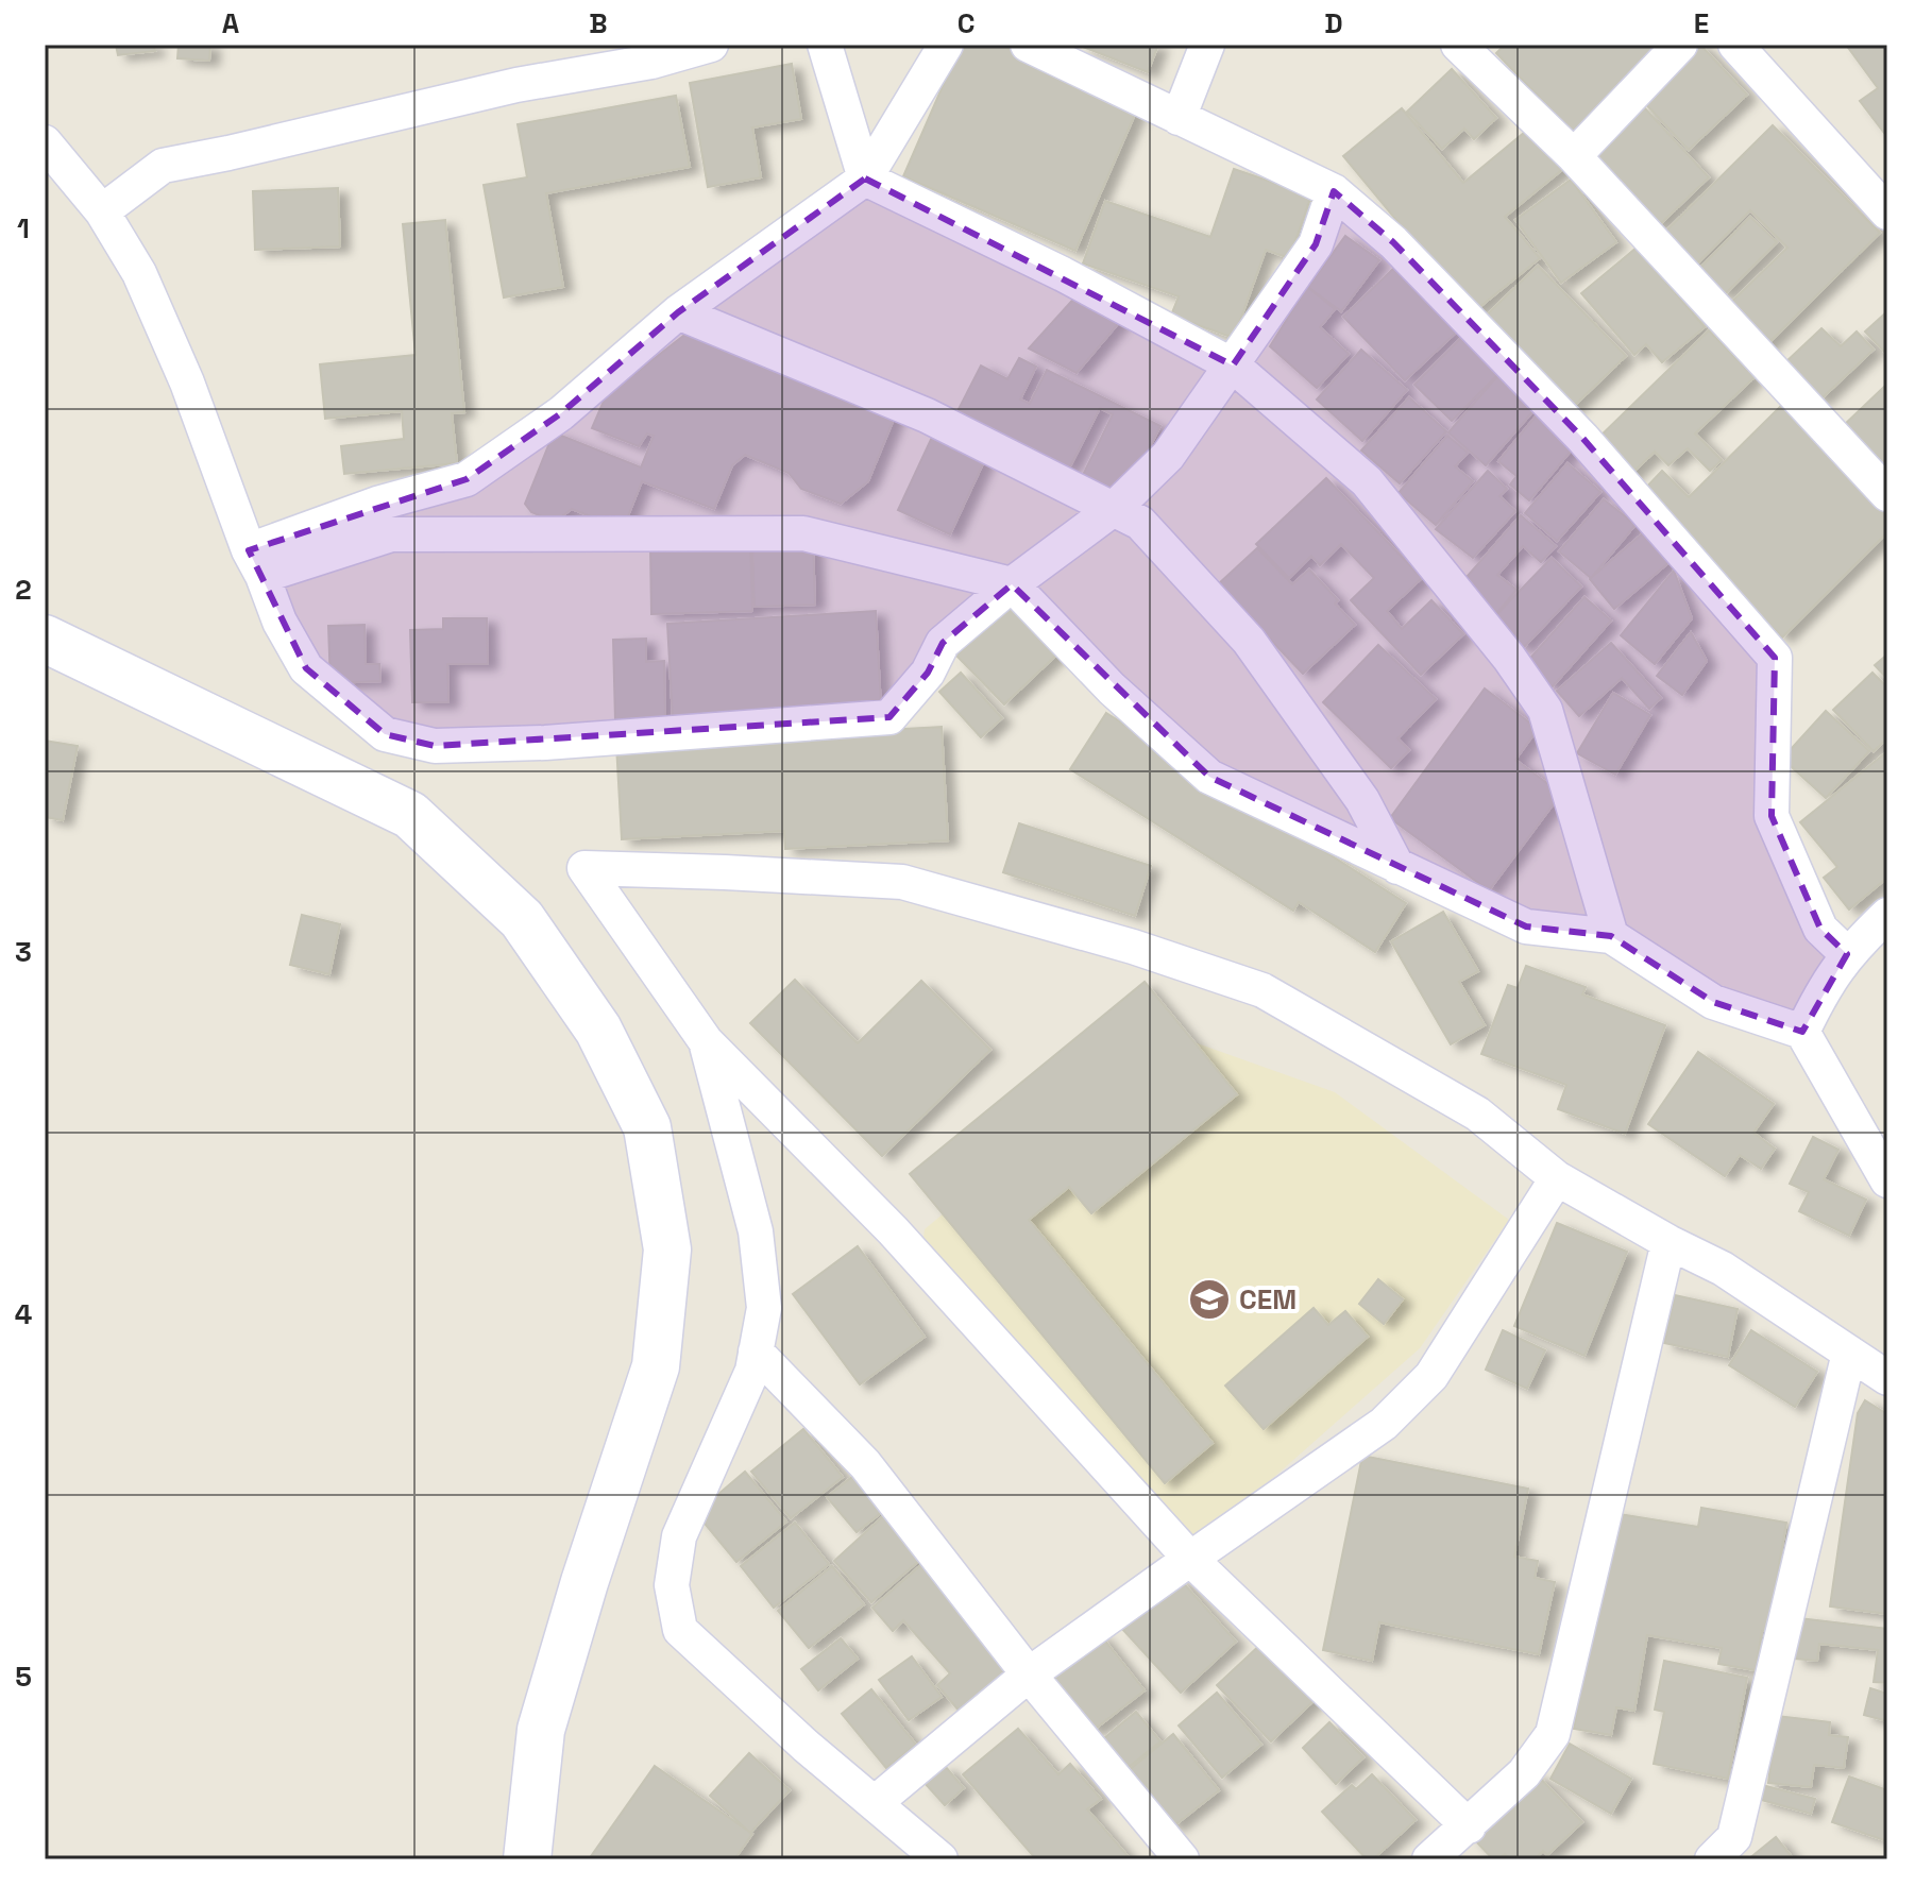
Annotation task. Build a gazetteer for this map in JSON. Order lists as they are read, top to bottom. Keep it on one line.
{"places":{"school or university":["CEM"]},"grid":{"columns":["A","B","C","D","E"],"rows":["1","2","3","4","5"]}}
